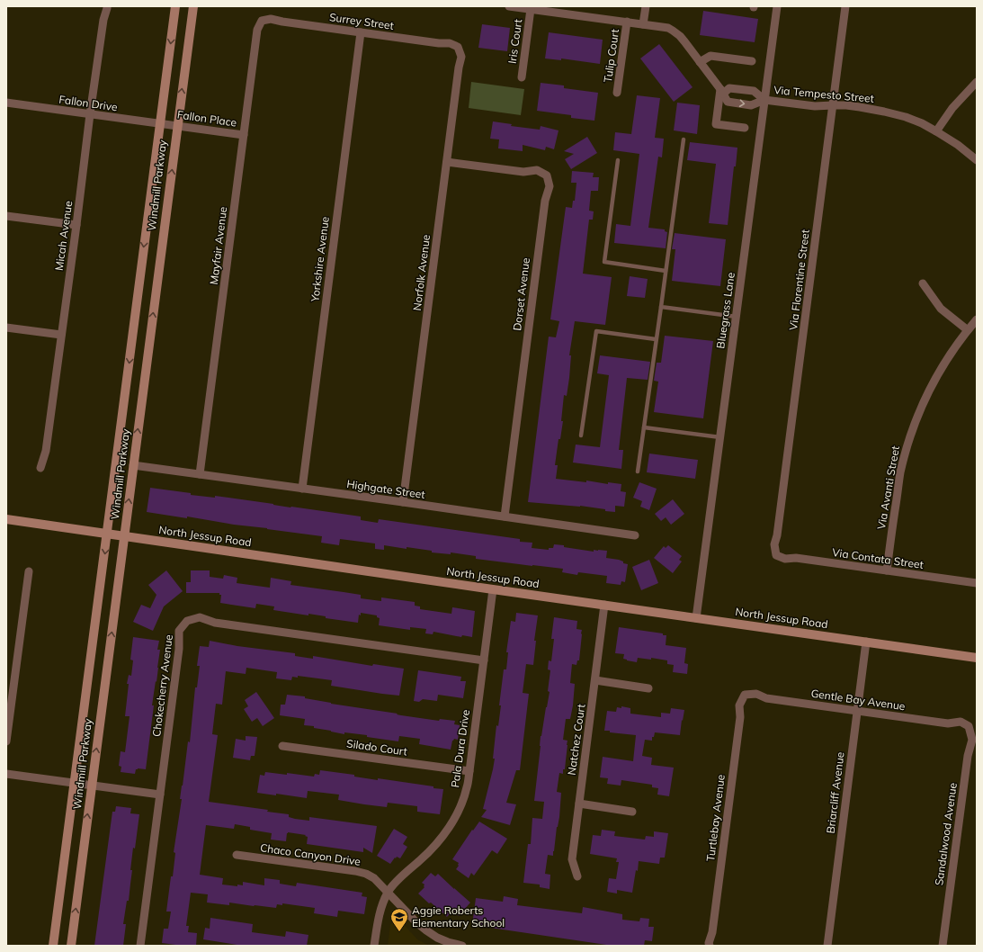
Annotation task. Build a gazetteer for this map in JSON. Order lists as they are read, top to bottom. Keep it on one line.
{"streets":{"main road":["Windmill Parkway","North Jessup Road"],"street":["Surrey Street","Iris Court","Tulip Court","Via Tempesto Street","Fallon Drive","Fallon Place","Micah Avenue","Mayfair Avenue","Yorkshire Avenue","Norfolk Avenue","Via Florentine Street","Dorset Avenue","Bluegrass Lane","Via Avanti Street","Highgate Street","Via Contata Street","Chokecherry Avenue","Gentle Bay Avenue","Natchez Court","Silado Court","Pala Dura Drive","Briarcliff Avenue","Turtlebay Avenue","Sandalwood Avenue","Chaco Canyon Drive"]},"crossings":[["Surrey Street","Mayfair Avenue"],["Surrey Street","Yorkshire Avenue"],["Surrey Street","Norfolk Avenue"],["Via Tempesto Street","Via Florentine Street"],["Via Tempesto Street","Bluegrass Lane"],["Fallon Drive","Fallon Place"],["Fallon Drive","Windmill Parkway"],["Fallon Drive","Micah Avenue"],["Fallon Place","Windmill Parkway"],["Fallon Place","Mayfair Avenue"],["Windmill Parkway","Highgate Street"],["Windmill Parkway","North Jessup Road"],["Mayfair Avenue","Highgate Street"],["Yorkshire Avenue","Highgate Street"],["Norfolk Avenue","Dorset Avenue"],["Norfolk Avenue","Highgate Street"],["Via Florentine Street","Via Contata Street"],["Dorset Avenue","Highgate Street"],["Bluegrass Lane","North Jessup Road"],["Via Avanti Street","Via Contata Street"],["North Jessup Road","Natchez Court"],["North Jessup Road","Pala Dura Drive"],["North Jessup Road","Briarcliff Avenue"],["Chokecherry Avenue","Pala Dura Drive"],["Gentle Bay Avenue","Briarcliff Avenue"],["Gentle Bay Avenue","Turtlebay Avenue"],["Gentle Bay Avenue","Sandalwood Avenue"],["Silado Court","Pala Dura Drive"],["Pala Dura Drive","Chaco Canyon Drive"]],"places":{"school or university":["Aggie Roberts Elementary School"]}}
